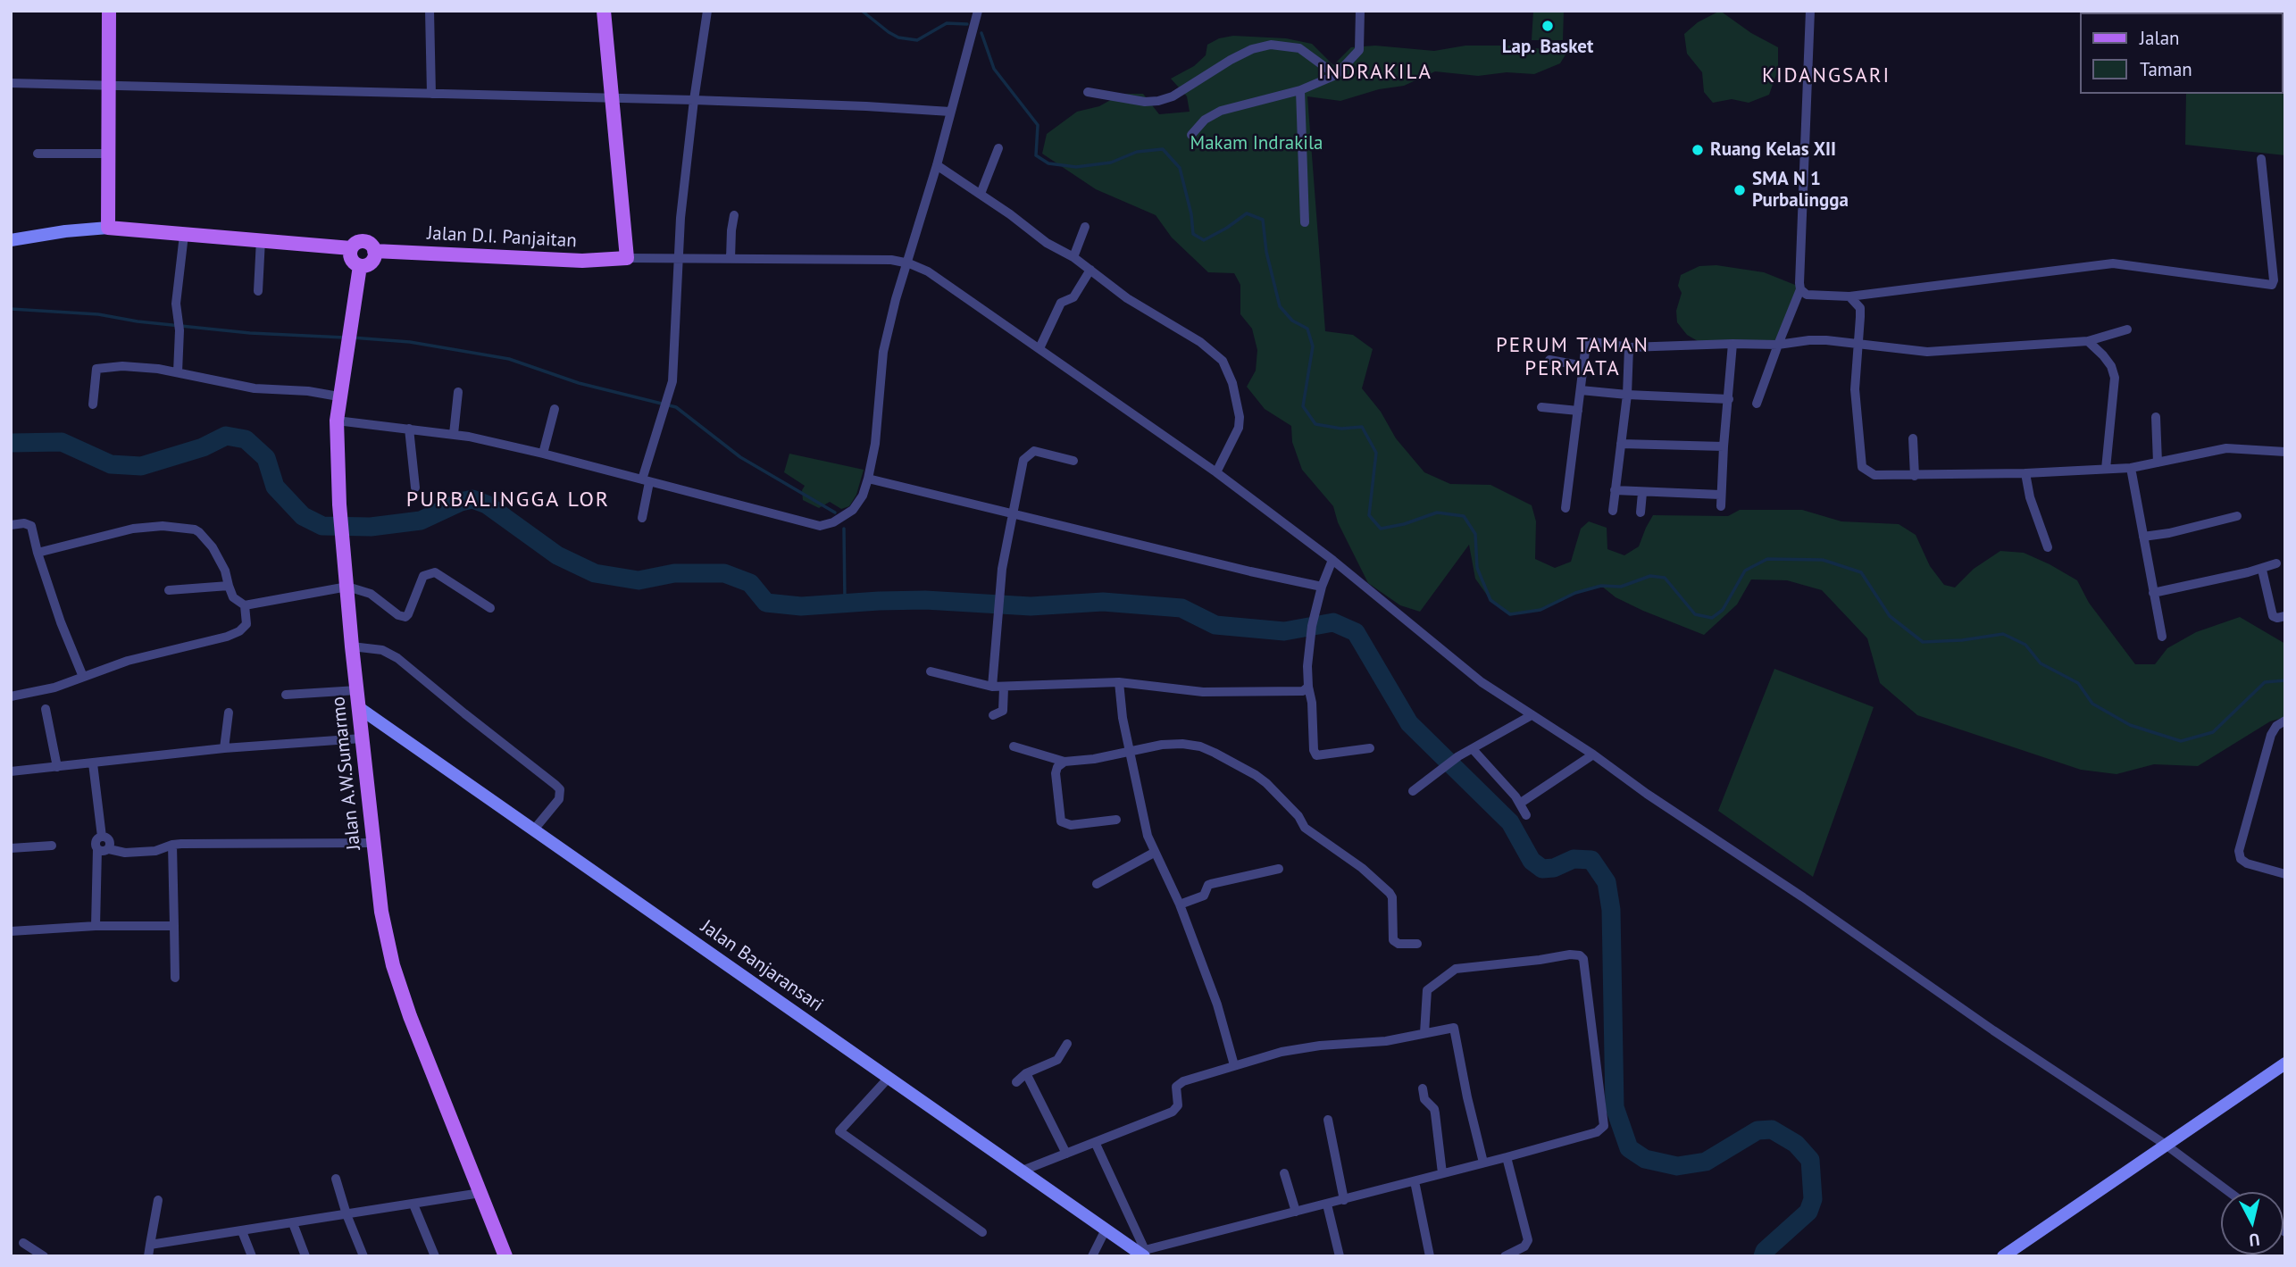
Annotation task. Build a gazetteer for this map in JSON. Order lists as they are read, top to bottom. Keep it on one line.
{"streets":{"main road":["Jalan D.I. Panjaitan","Jalan A.W.Sumarmo"],"street":["Jalan Banjaransari"]},"crossings":[["Jalan D.I. Panjaitan","Jalan A.W.Sumarmo"],["Jalan A.W.Sumarmo","Jalan Banjaransari"]],"districts":["INDRAKILA","KIDANGSARI","PERUM TAMAN PERMATA","PURBALINGGA LOR"],"parks":["Makam Indrakila"],"places":["Lap. Basket","Ruang Kelas XII","SMA N 1 Purbalingga"],"legend":["Jalan","Taman"],"north":"bottom"}
